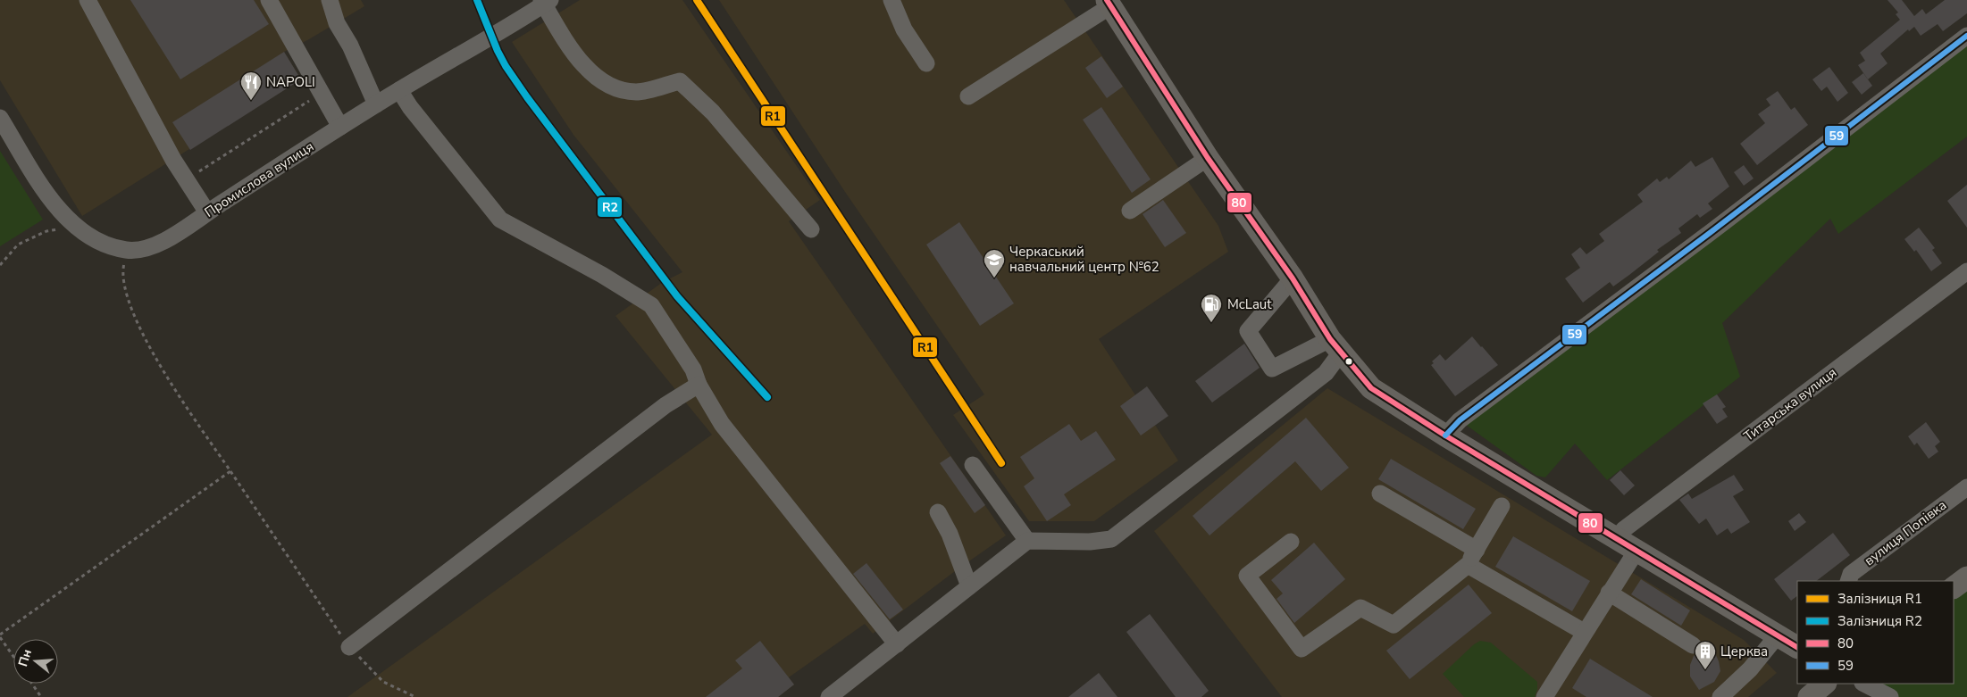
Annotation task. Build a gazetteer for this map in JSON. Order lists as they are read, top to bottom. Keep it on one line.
{"streets":{"street":["Промислова вулиця","Титарська вулиця","вулиця Попівка"]},"places":{"restaurant":["NAPOLI"],"school or university":["Черкаський навчальний центр №62"],"fuel station":["McLaut"],"building":["Церква"]},"lines":["rail line R1","rail line R2","transit line 80","transit line 59"],"legend":["Залізниця R1","Залізниця R2","80","59"],"north":"left"}
